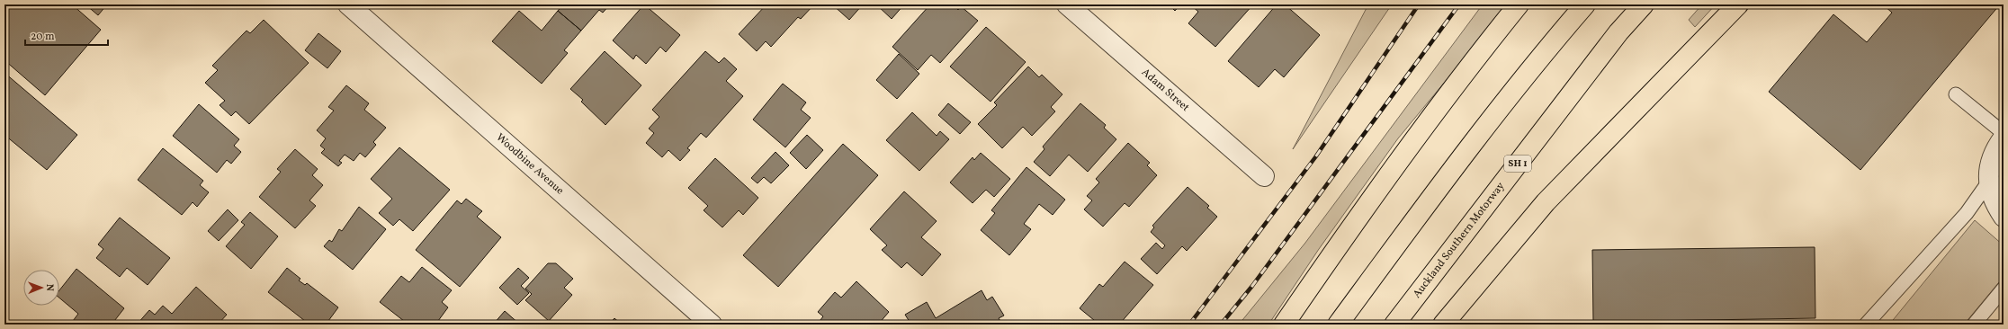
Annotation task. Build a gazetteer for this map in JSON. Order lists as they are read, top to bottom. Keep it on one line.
{"streets":{"highway":["SH 1","Auckland Southern Motorway"],"street":["Adam Street","Woodbine Avenue"]},"scale_bar":"20 m","north":"right"}
